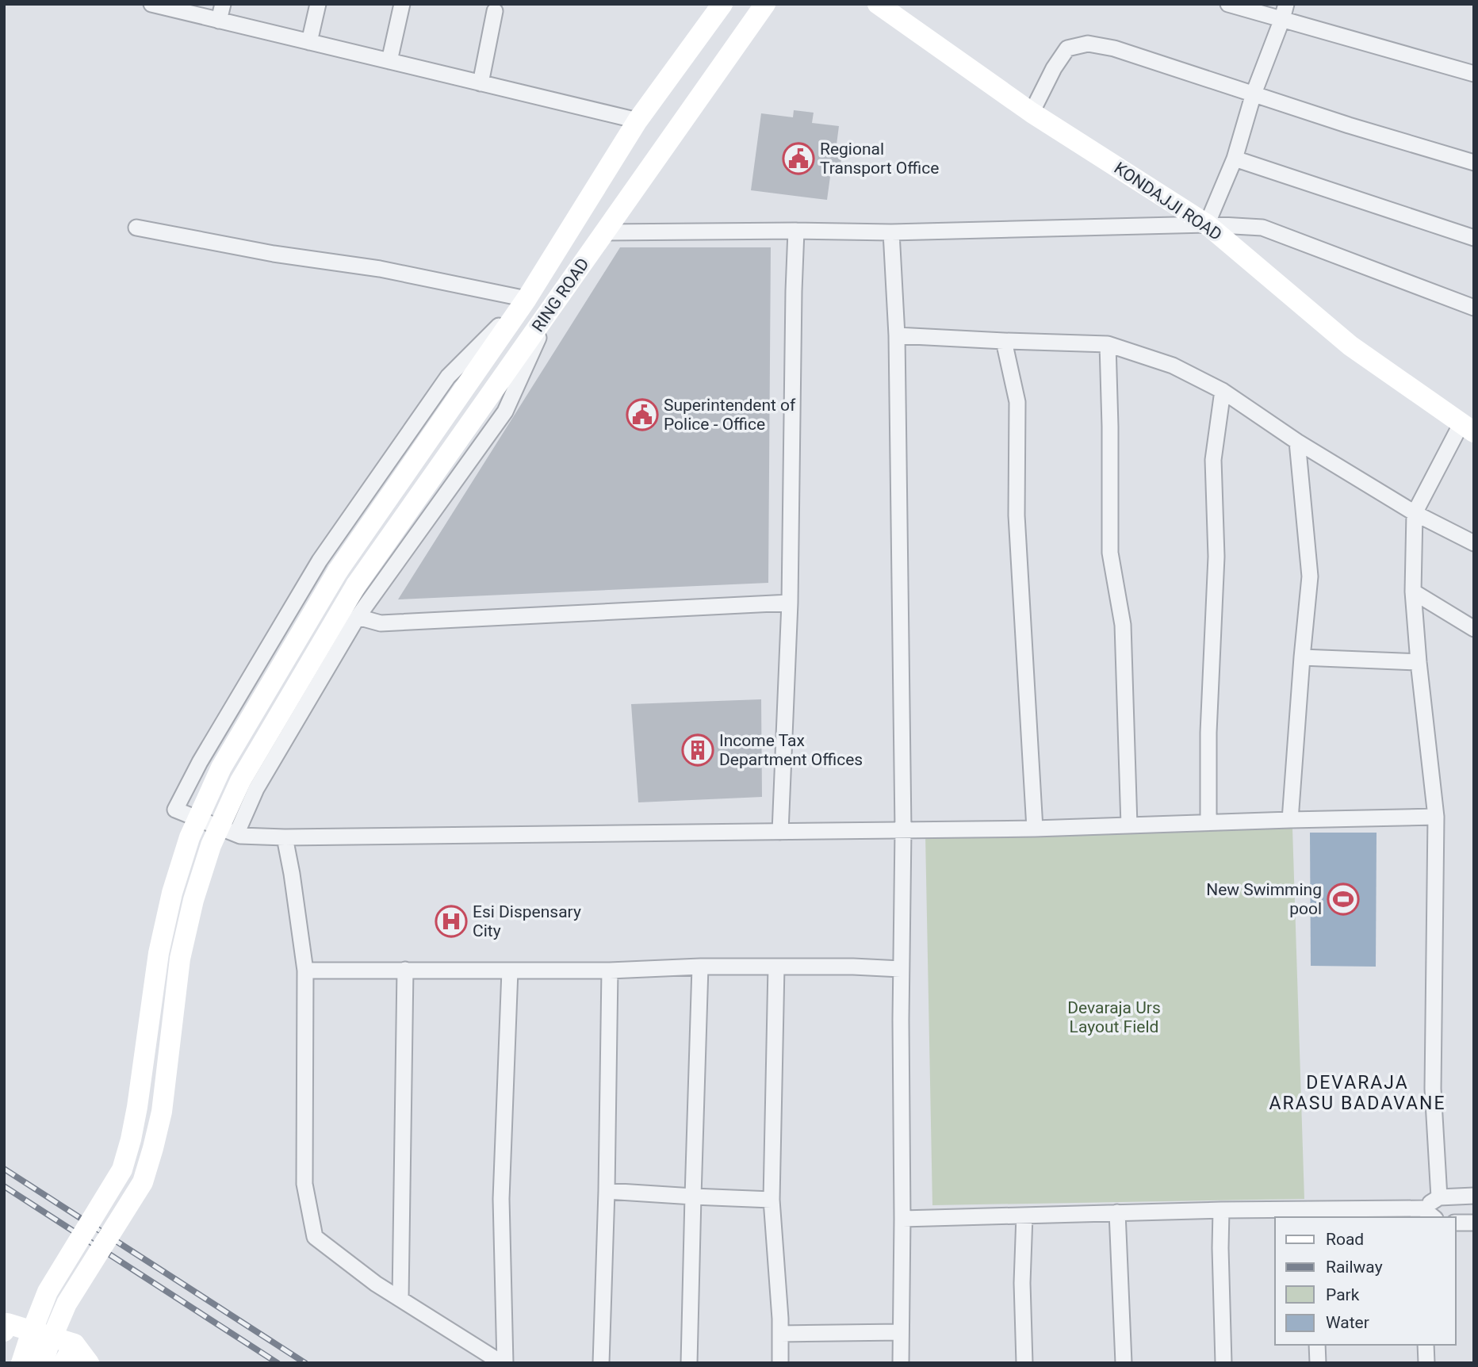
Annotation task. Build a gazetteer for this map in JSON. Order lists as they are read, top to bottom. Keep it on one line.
{"streets":{"main road":["KONDAJJI ROAD","RING ROAD"]},"districts":["DEVARAJA ARASU BADAVANE"],"parks":["Devaraja Urs Layout Field"],"places":{"public building":["Regional Transport Office","Superintendent of Police - Office"],"building":["Income Tax Department Offices"],"sports":["New Swimming pool"],"hospital":["Esi Dispensary City"]},"legend":["Road","Railway","Park","Water"]}
